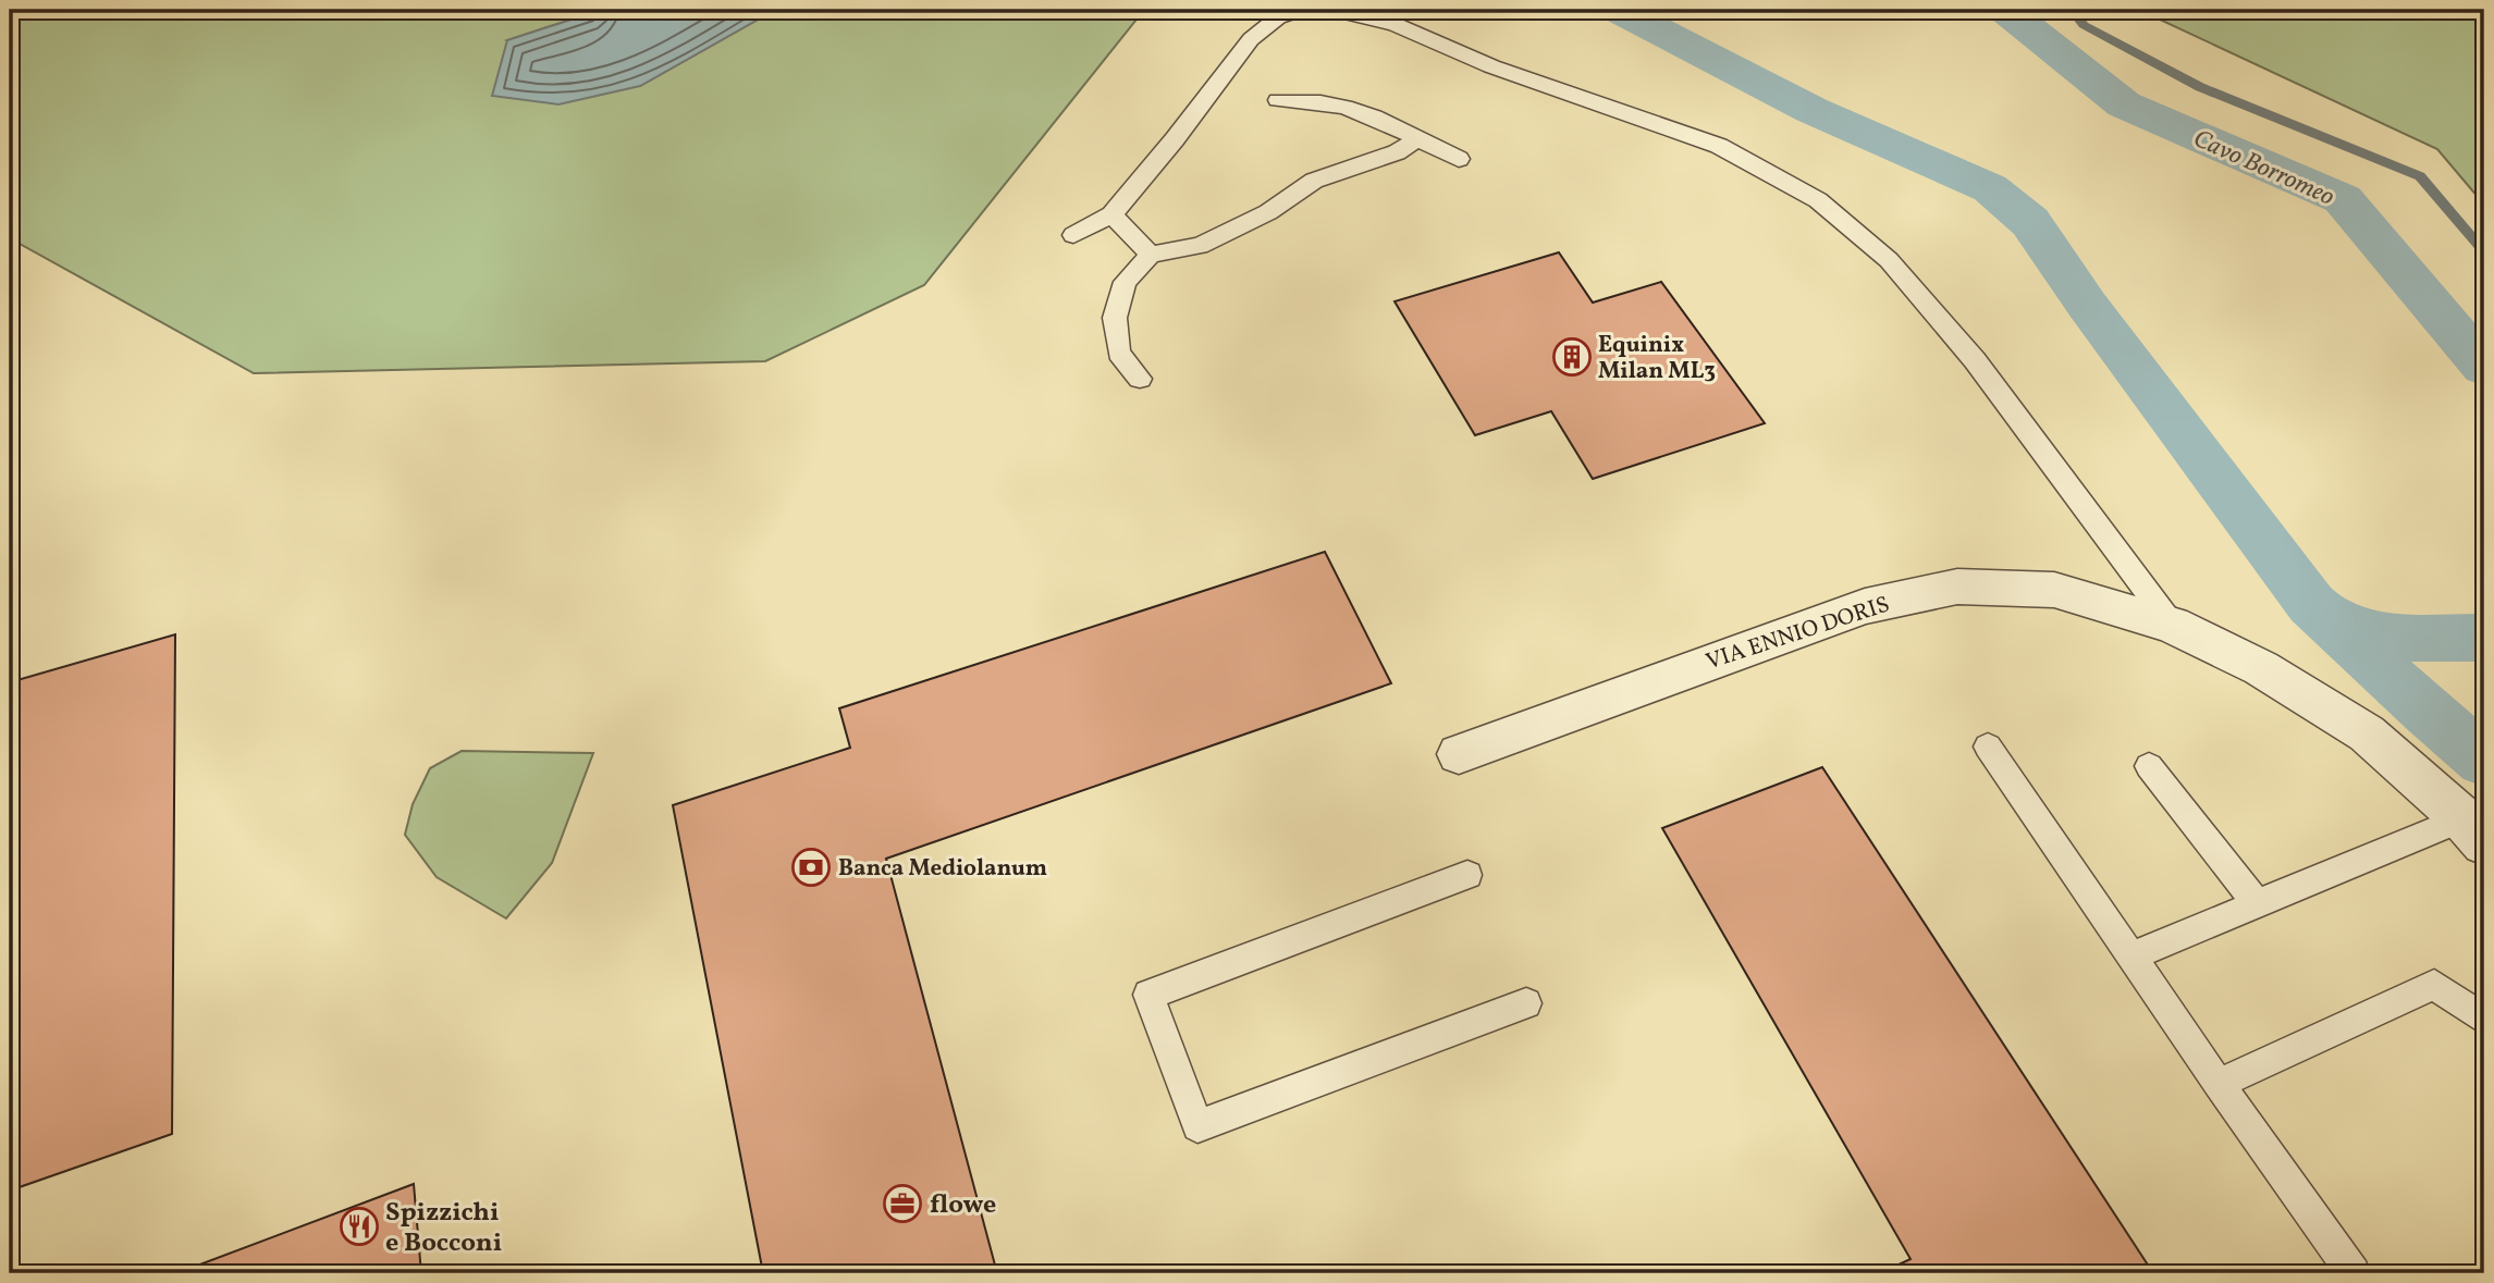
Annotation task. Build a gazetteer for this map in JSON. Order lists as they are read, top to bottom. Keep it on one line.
{"streets":{"street":["VIA ENNIO DORIS"]},"water":["Cavo Borromeo"],"places":{"building":["Equinix Milan ML3"],"bank":["Banca Mediolanum"],"office":["flowe"],"restaurant":["Spizzichi e Bocconi"]}}
